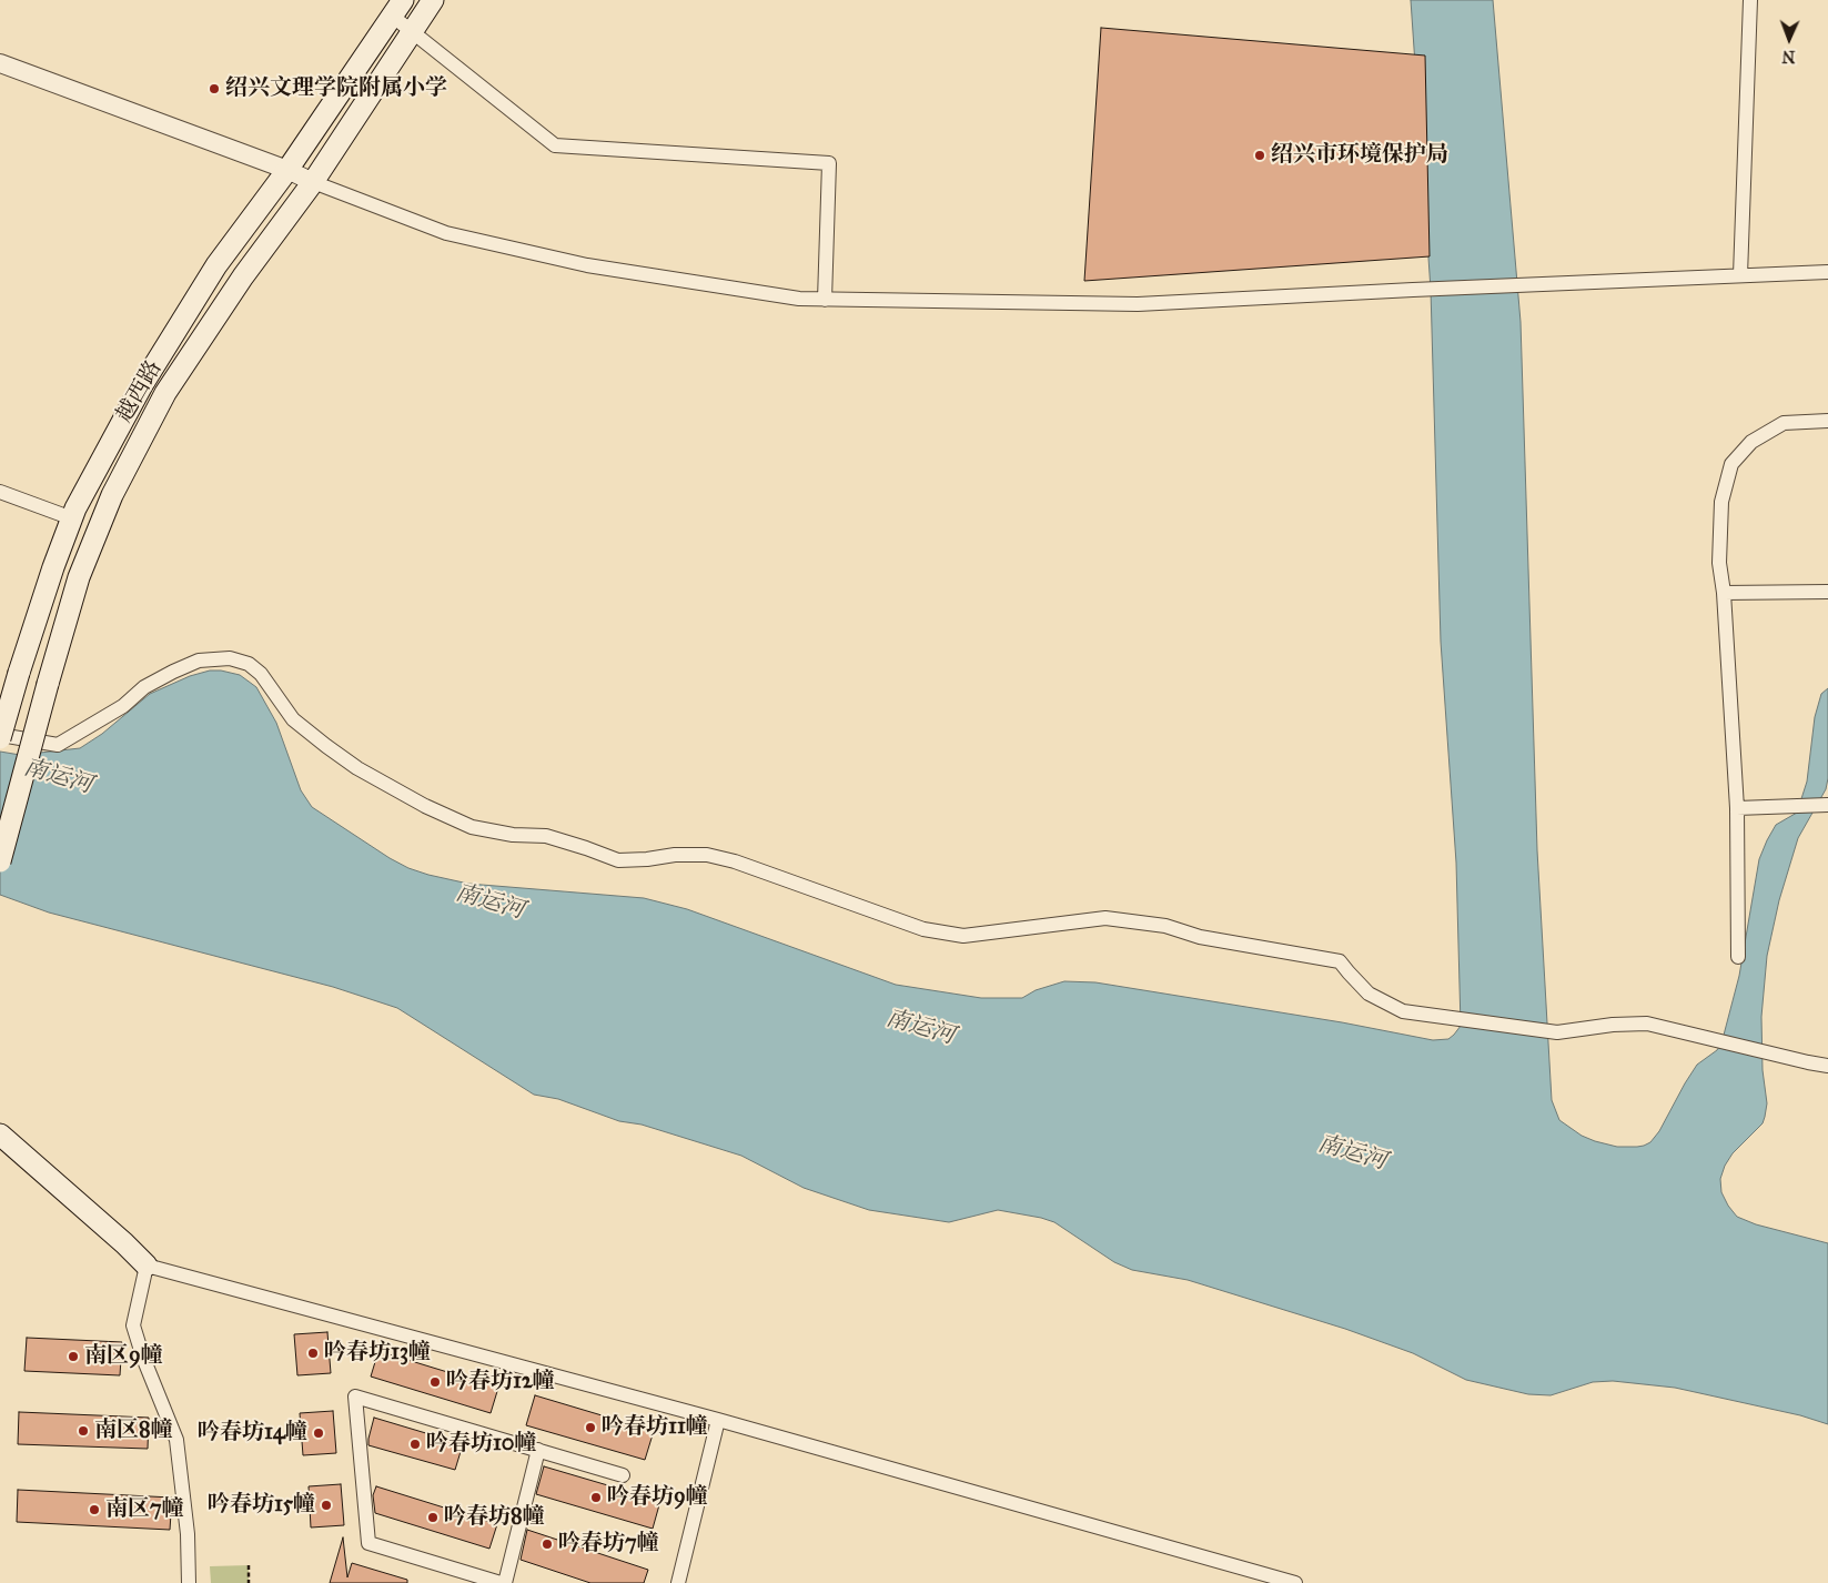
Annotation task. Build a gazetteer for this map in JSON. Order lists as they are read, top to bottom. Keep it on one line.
{"streets":{"main road":["越西路"]},"water":["南运河"],"places":["绍兴文理学院附属小学","绍兴市环境保护局","吟春坊13幢","南区9幢","吟春坊12幢","吟春坊11幢","南区8幢","吟春坊14幢","吟春坊10幢","吟春坊9幢","吟春坊15幢","南区7幢","吟春坊8幢","吟春坊7幢"],"north":"bottom"}
